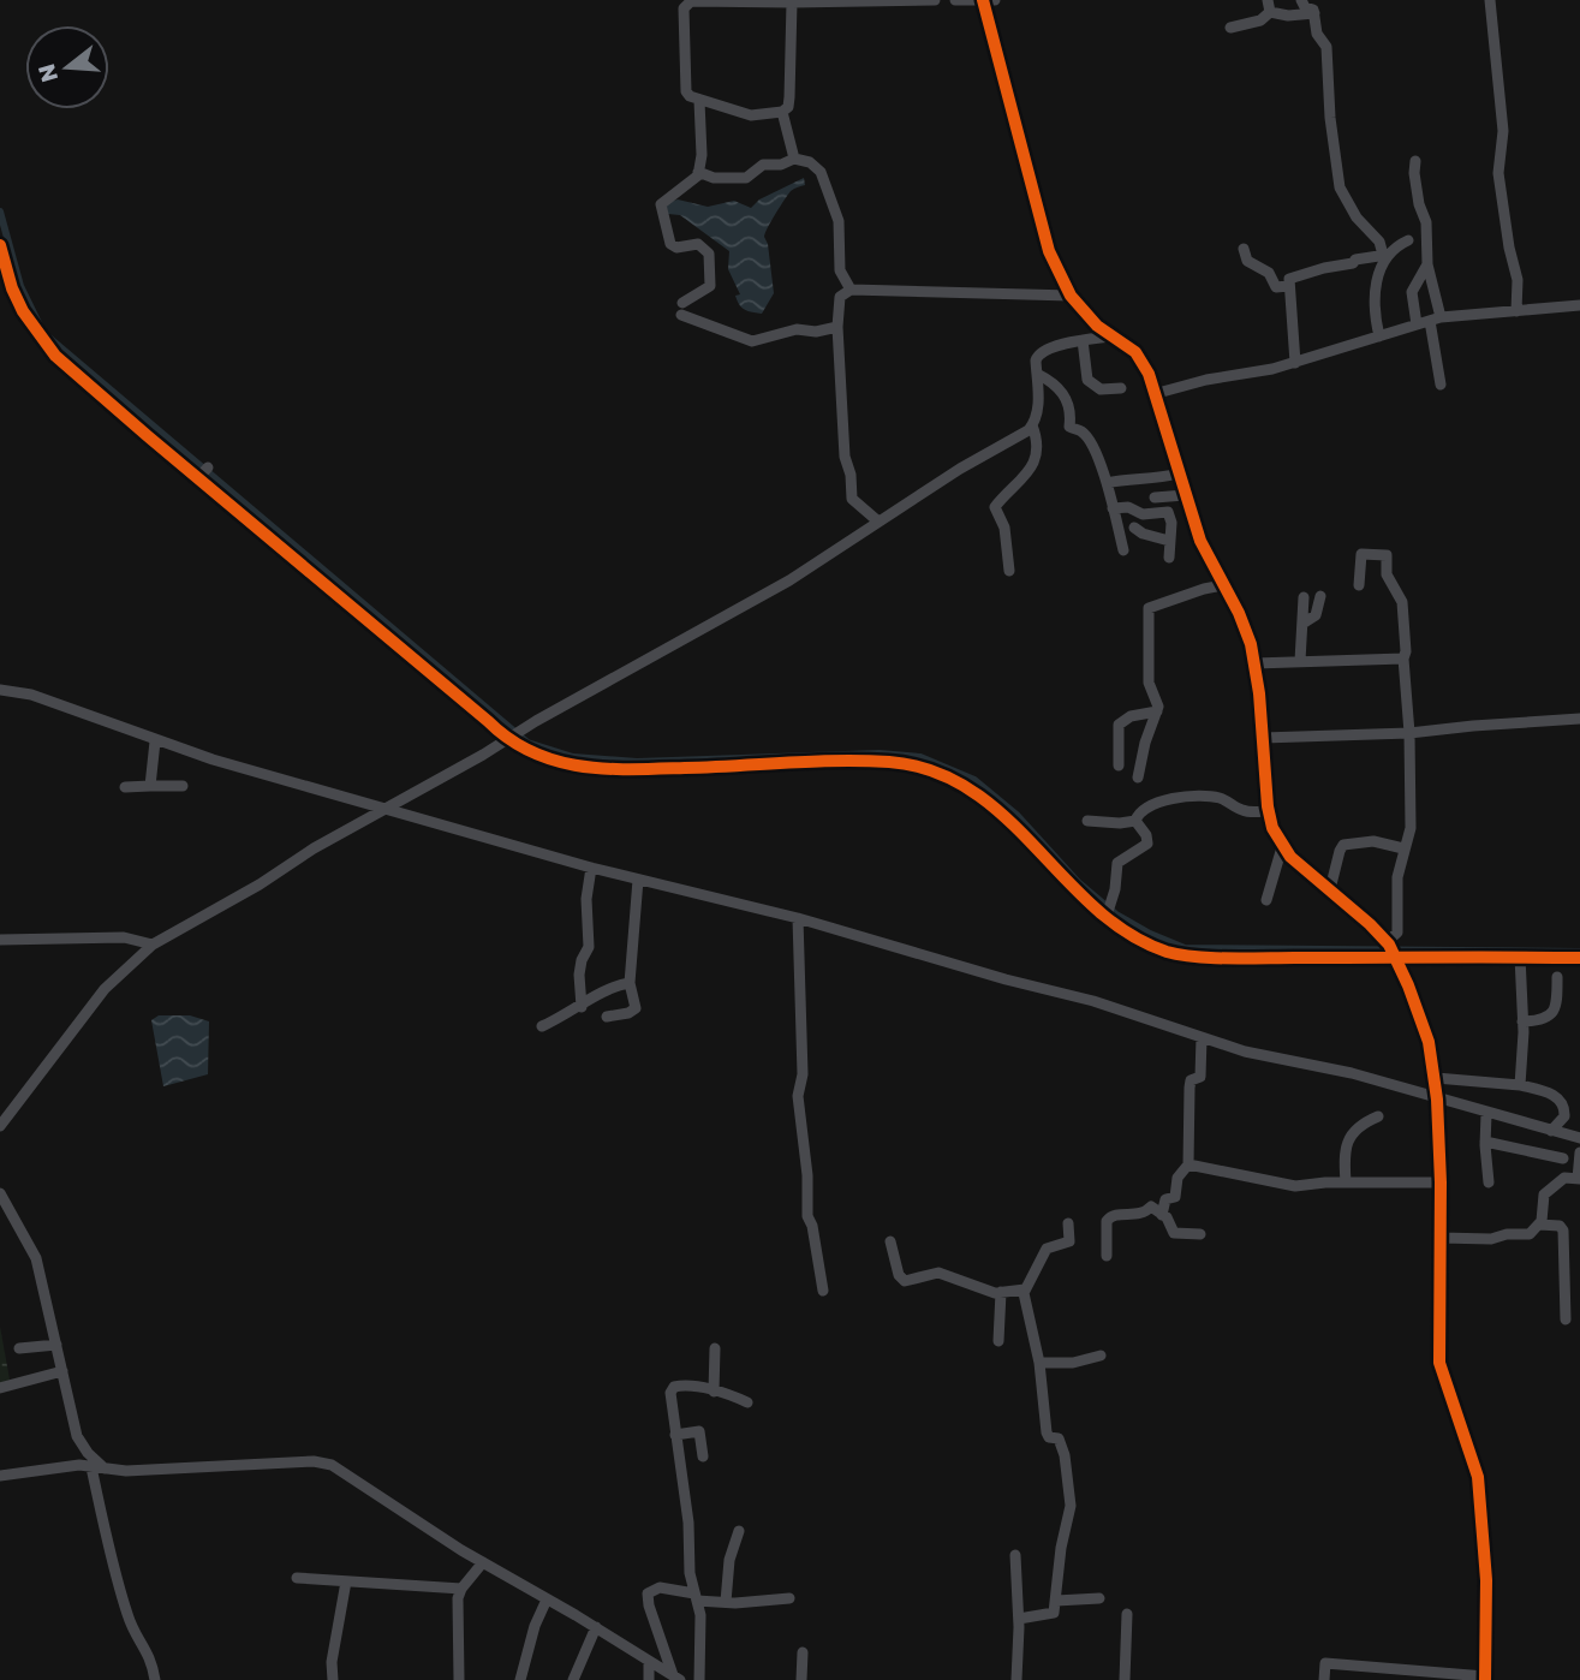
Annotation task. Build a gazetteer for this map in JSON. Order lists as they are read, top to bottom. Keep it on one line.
{"north":"left"}
